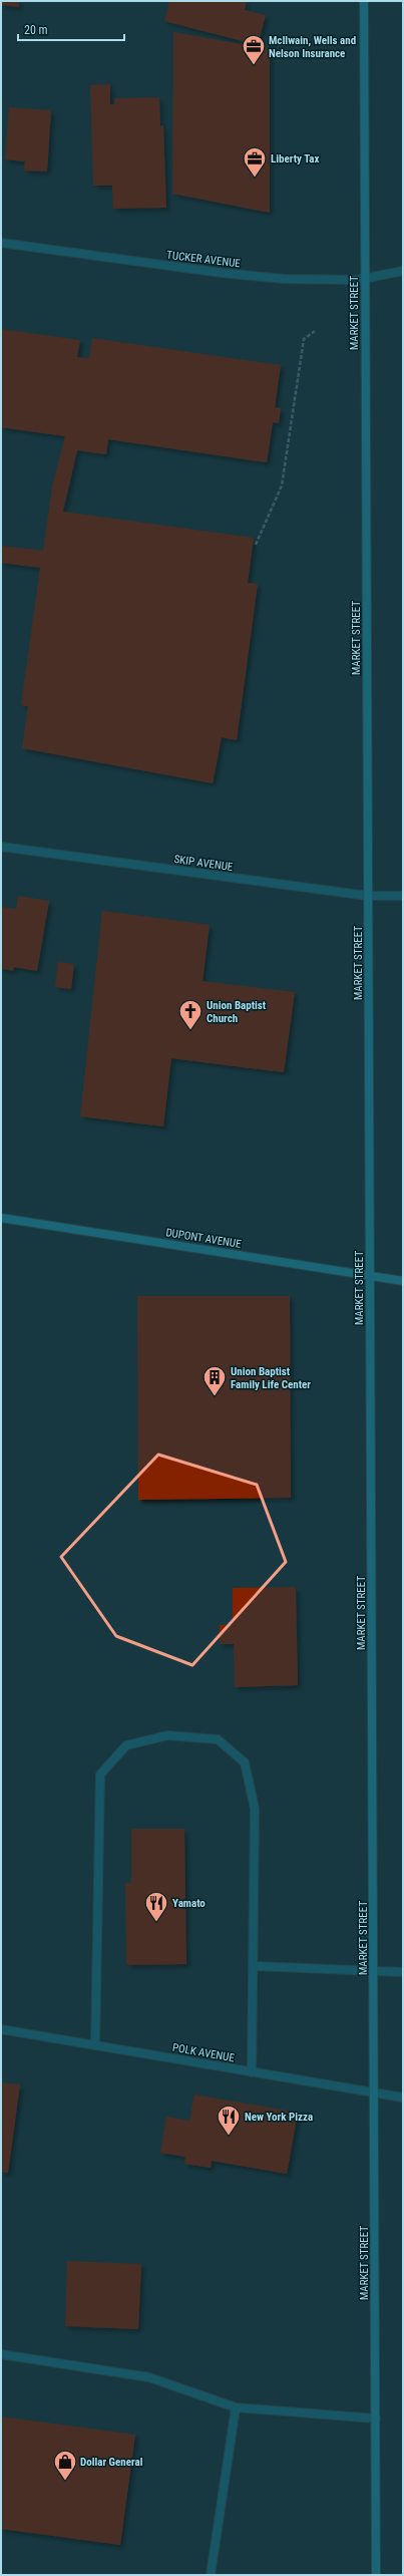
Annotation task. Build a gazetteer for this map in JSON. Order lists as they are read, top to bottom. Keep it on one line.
{"streets":{"main road":["MARKET STREET","DUPONT AVENUE"],"street":["TUCKER AVENUE","SKIP AVENUE","POLK AVENUE"]},"crossings":[["TUCKER AVENUE","MARKET STREET"],["MARKET STREET","SKIP AVENUE"],["MARKET STREET","DUPONT AVENUE"],["MARKET STREET","POLK AVENUE"]],"places":{"office":["McIlwain, Wells and Nelson Insurance","Liberty Tax"],"church":["Union Baptist Church"],"building":["Union Baptist Family Life Center"],"restaurant":["Yamato","New York Pizza"],"shop":["Dollar General"]},"scale_bar":"20 m"}
